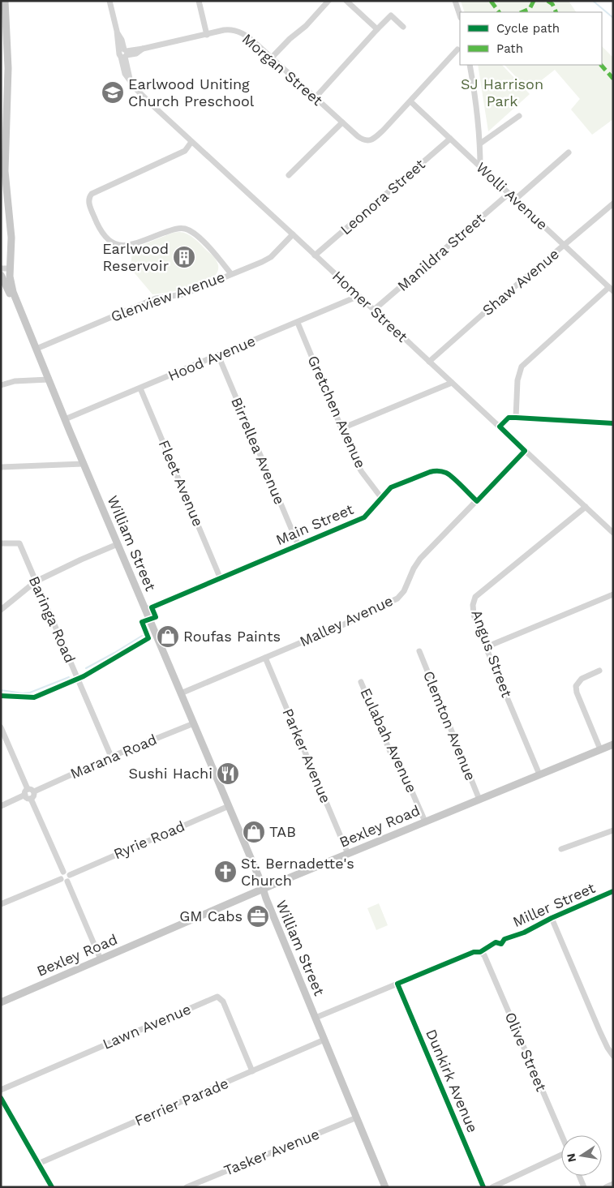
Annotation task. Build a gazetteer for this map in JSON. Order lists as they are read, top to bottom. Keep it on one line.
{"streets":{"main road":["William Street","Bexley Road"],"street":["Morgan Street","Wolli Avenue","Leonora Street","Manildra Street","Shaw Avenue","Glenview Avenue","Homer Street","Hood Avenue","Gretchen Avenue","Birrellea Avenue","Fleet Avenue","Main Street","Baringa Road","Malley Avenue","Angus Street","Clemton Avenue","Eulabah Avenue","Parker Avenue","Marana Road","Ryrie Road","Miller Street","Lawn Avenue","Olive Street","Dunkirk Avenue","Ferrier Parade","Tasker Avenue"]},"crossings":[["Morgan Street","Wolli Avenue"],["Morgan Street","Homer Street"],["Wolli Avenue","Leonora Street"],["Wolli Avenue","Manildra Street"],["Wolli Avenue","Shaw Avenue"],["Leonora Street","Homer Street"],["Manildra Street","Homer Street"],["Shaw Avenue","Homer Street"],["Glenview Avenue","Homer Street"],["Glenview Avenue","William Street"],["Homer Street","Hood Avenue"],["Homer Street","Malley Avenue"],["Homer Street","Angus Street"],["Hood Avenue","Gretchen Avenue"],["Hood Avenue","Birrellea Avenue"],["Hood Avenue","Fleet Avenue"],["Hood Avenue","William Street"],["Gretchen Avenue","Main Street"],["Birrellea Avenue","Main Street"],["Fleet Avenue","Main Street"],["Main Street","William Street"],["Main Street","Malley Avenue"],["William Street","Malley Avenue"],["William Street","Marana Road"],["William Street","Bexley Road"],["William Street","Ryrie Road"],["William Street","Ferrier Parade"],["William Street","Tasker Avenue"],["Baringa Road","Marana Road"],["Malley Avenue","Parker Avenue"],["Angus Street","Bexley Road"],["Clemton Avenue","Bexley Road"],["Eulabah Avenue","Bexley Road"],["Parker Avenue","Bexley Road"],["Lawn Avenue","Ferrier Parade"],["Olive Street","Dunkirk Avenue"]],"parks":["SJ Harrison Park"],"places":{"school or university":["Earlwood Uniting Church Preschool"],"building":["Earlwood Reservoir"],"shop":["Roufas Paints","TAB"],"restaurant":["Sushi Hachi"],"church":["St. Bernadette's Church"],"office":["GM Cabs"]},"legend":["Cycle path","Path"],"north":"left"}
